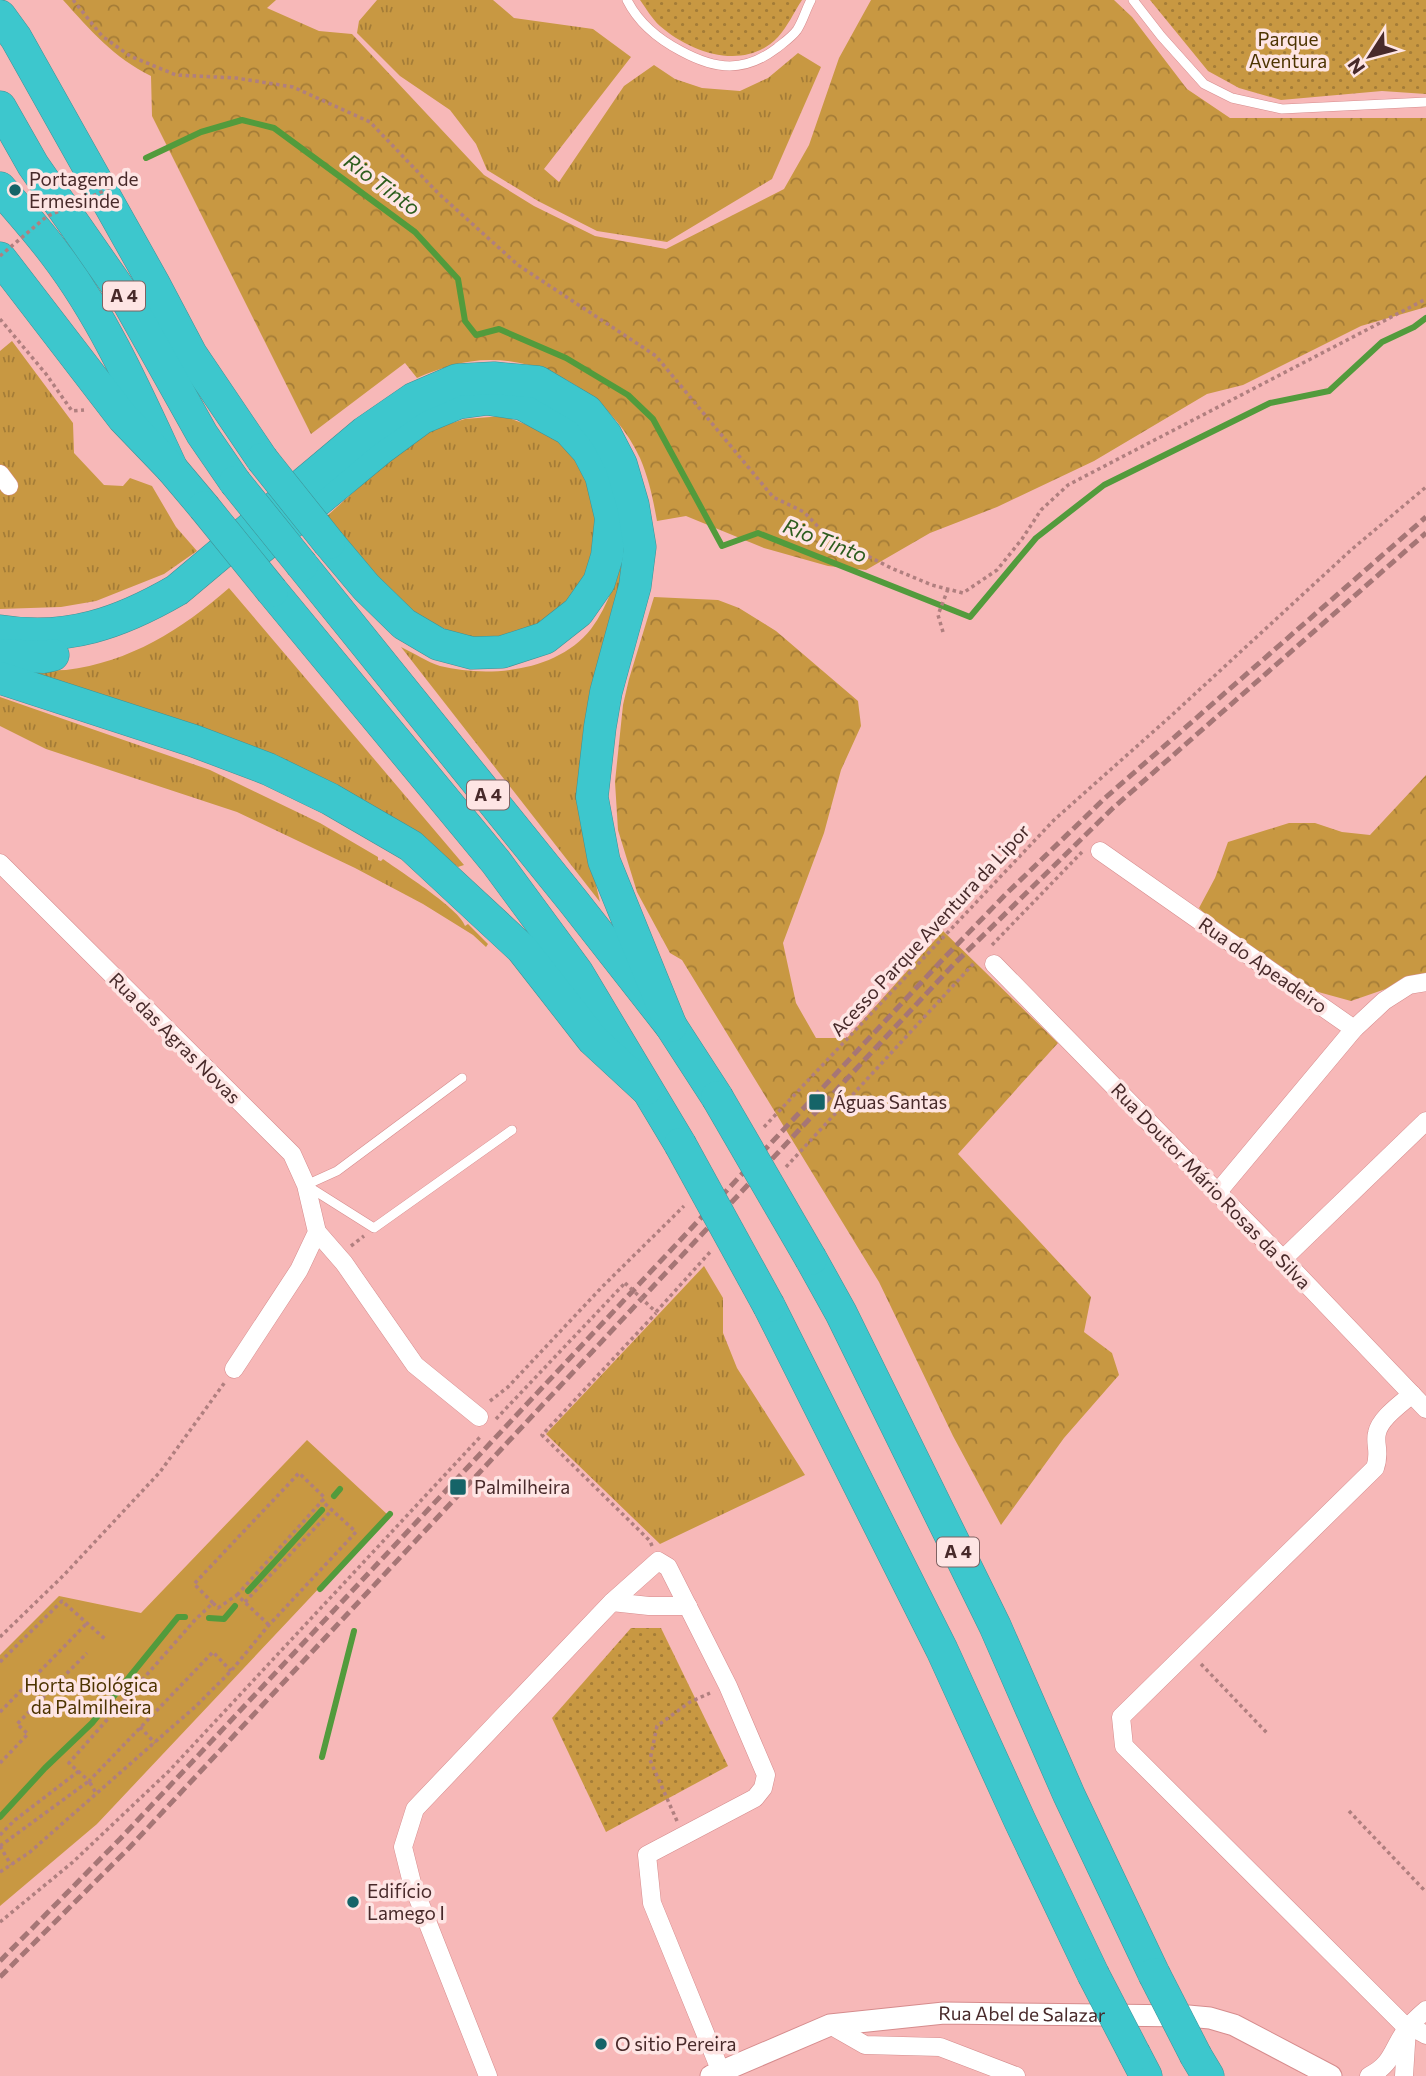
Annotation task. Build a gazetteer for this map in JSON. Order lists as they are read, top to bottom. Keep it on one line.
{"streets":{"highway":["A 4"],"street":["Rua do Apeadeiro","Rua das Agras Novas","Rua Doutor Mário Rosas da Silva","Rua Abel de Salazar"],"path":["Acesso Parque Aventura da Lipor"]},"water":["Rio Tinto"],"parks":["Parque Aventura","Horta Biológica da Palmilheira"],"places":{"other":["Portagem de Ermesinde","Edifício Lamego I","O sitio Pereira"],"transit":["Águas Santas","Palmilheira"]},"north":"bottom left"}
